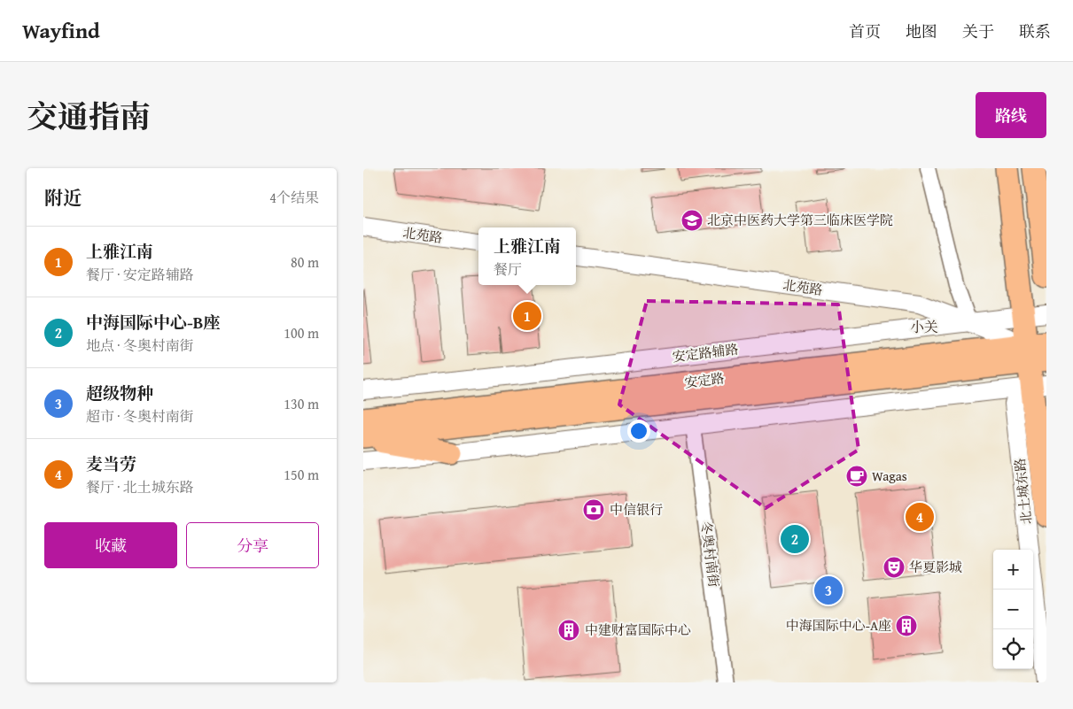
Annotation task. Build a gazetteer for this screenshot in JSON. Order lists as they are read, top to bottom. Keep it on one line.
{"streets":{"main road":["安定路","北土城东路"],"street":["北苑路","安定路辅路","冬奥村南街"]},"crossings":[["北苑路","安定路辅路"],["北苑路","安定路"],["北苑路","北土城东路"],["安定路辅路","北土城东路"],["安定路","北土城东路"]],"districts":["小关"],"places":{"school or university":["北京中医药大学第三临床医学院"],"cafe":["Wagas"],"bank":["中信银行"],"theatre":["华夏影城"],"building":["中海国际中心-A座","中建财富国际中心"]},"page":{"header":"Wayfind","nav":["首页","地图","关于","联系"],"title":"交通指南","buttons":["路线",["收藏","分享"]],"heading":["附近","4个结果"],"list":[{"mark":"1","name":"上雅江南","note":"餐厅 · 安定路辅路","value":"80 m"},{"mark":"2","name":"中海国际中心-B座","note":"地点 · 冬奥村南街","value":"100 m"},{"mark":"3","name":"超级物种","note":"超市 · 冬奥村南街","value":"130 m"},{"mark":"4","name":"麦当劳","note":"餐厅 · 北土城东路","value":"150 m"}],"popup":["上雅江南","餐厅"],"pins":["1","4","2","3"],"map_buttons":["+","−"]}}
